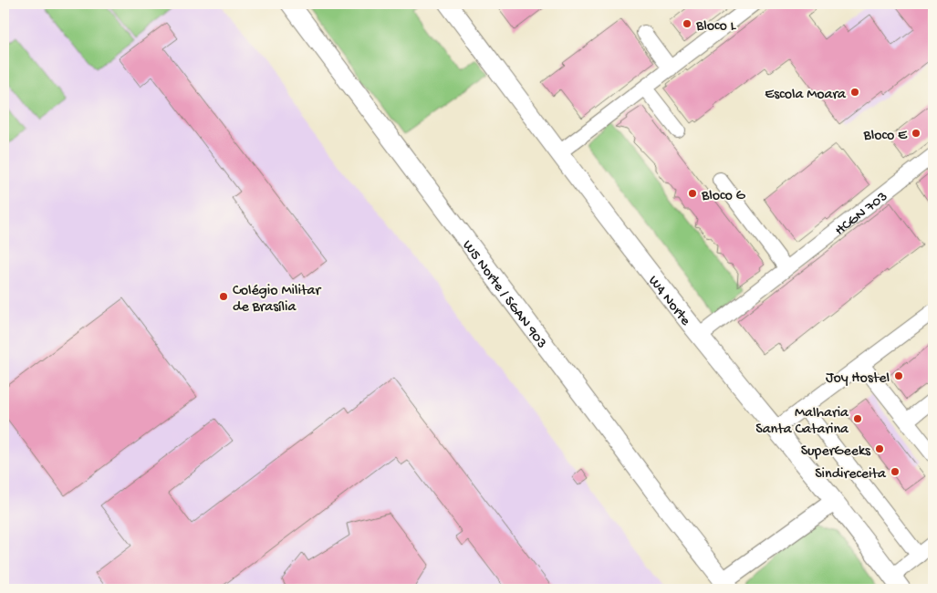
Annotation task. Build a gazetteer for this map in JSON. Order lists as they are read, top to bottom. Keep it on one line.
{"streets":{"main road":["W5 Norte / SGAN 903","W4 Norte"],"street":["HCGN 703"]},"crossings":[["HCGN 703","W4 Norte"]],"places":["Bloco L","Escola Moara","Bloco E","Bloco G","Colégio Militar de Brasília","Joy Hostel","Malharia Santa Catarina","SuperGeeks","Sindireceita"]}
